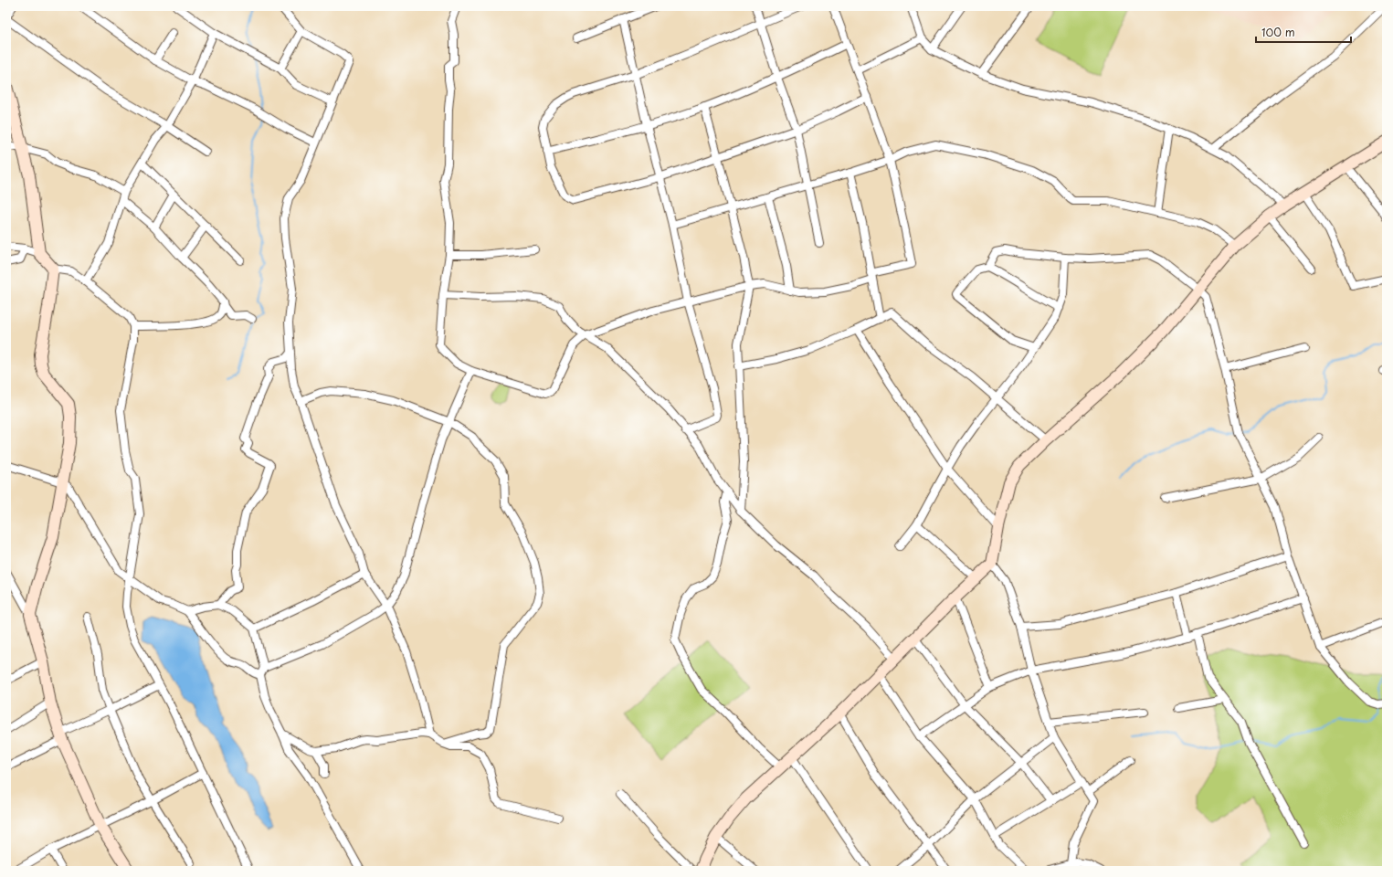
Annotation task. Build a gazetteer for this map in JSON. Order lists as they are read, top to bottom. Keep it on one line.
{"scale_bar":"100 m"}
